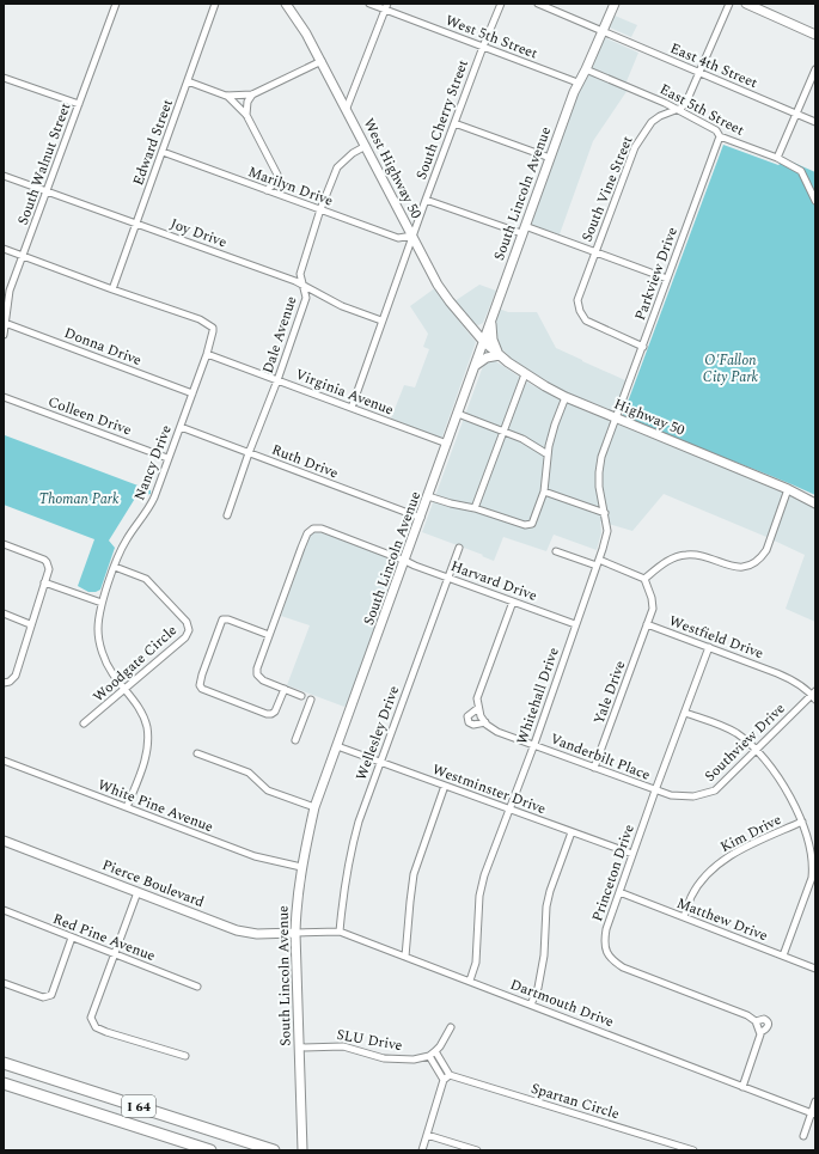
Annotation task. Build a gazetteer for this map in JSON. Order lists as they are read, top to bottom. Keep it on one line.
{"streets":{"highway":["I 64"],"main road":["West Highway 50","South Lincoln Avenue","Highway 50","Pierce Boulevard"],"street":["West 5th Street","East 4th Street","East 5th Street","South Cherry Street","Edward Street","South Walnut Street","Marilyn Drive","South Vine Street","Joy Drive","Parkview Drive","Dale Avenue","Donna Drive","Virginia Avenue","Colleen Drive","Ruth Drive","Nancy Drive","Harvard Drive","Westfield Drive","Woodgate Circle","Yale Drive","Whitehall Drive","Wellesley Drive","Southview Drive","Vanderbilt Place","Westminster Drive","White Pine Avenue","Kim Drive","Princeton Drive","Matthew Drive","Red Pine Avenue","Dartmouth Drive","SLU Drive","Spartan Circle"]},"crossings":[["West 5th Street","South Cherry Street"],["West 5th Street","South Lincoln Avenue"],["East 4th Street","South Vine Street"],["East 4th Street","South Lincoln Avenue"],["East 5th Street","South Vine Street"],["East 5th Street","South Lincoln Avenue"],["East 5th Street","Parkview Drive"],["South Cherry Street","West Highway 50"],["South Cherry Street","Marilyn Drive"],["South Cherry Street","Joy Drive"],["South Cherry Street","Virginia Avenue"],["Edward Street","Marilyn Drive"],["Edward Street","Joy Drive"],["Edward Street","Nancy Drive"],["South Walnut Street","Joy Drive"],["South Walnut Street","Donna Drive"],["South Walnut Street","Nancy Drive"],["West Highway 50","Marilyn Drive"],["West Highway 50","South Lincoln Avenue"],["West Highway 50","Dale Avenue"],["West Highway 50","Highway 50"],["Marilyn Drive","Dale Avenue"],["South Vine Street","Parkview Drive"],["South Lincoln Avenue","Virginia Avenue"],["South Lincoln Avenue","Highway 50"],["South Lincoln Avenue","Ruth Drive"],["South Lincoln Avenue","Harvard Drive"],["South Lincoln Avenue","Westminster Drive"],["South Lincoln Avenue","White Pine Avenue"],["South Lincoln Avenue","Pierce Boulevard"],["South Lincoln Avenue","Dartmouth Drive"],["South Lincoln Avenue","SLU Drive"],["Joy Drive","Dale Avenue"],["Parkview Drive","Highway 50"],["Parkview Drive","Whitehall Drive"],["Dale Avenue","Virginia Avenue"],["Dale Avenue","Ruth Drive"],["Donna Drive","Nancy Drive"],["Virginia Avenue","Nancy Drive"],["Colleen Drive","Nancy Drive"],["Highway 50","Whitehall Drive"],["Ruth Drive","Nancy Drive"],["Nancy Drive","Woodgate Circle"],["Nancy Drive","White Pine Avenue"],["Harvard Drive","Whitehall Drive"],["Harvard Drive","Wellesley Drive"],["Harvard Drive","Vanderbilt Place"],["Westfield Drive","Yale Drive"],["Westfield Drive","Southview Drive"],["Westfield Drive","Princeton Drive"],["Yale Drive","Vanderbilt Place"],["Whitehall Drive","Vanderbilt Place"],["Whitehall Drive","Westminster Drive"],["Whitehall Drive","Dartmouth Drive"],["Wellesley Drive","Westminster Drive"],["Wellesley Drive","Dartmouth Drive"],["Southview Drive","Vanderbilt Place"],["Southview Drive","Princeton Drive"],["Vanderbilt Place","Princeton Drive"],["Westminster Drive","Princeton Drive"],["Kim Drive","Matthew Drive"],["Princeton Drive","Matthew Drive"],["Princeton Drive","Dartmouth Drive"],["Pierce Boulevard","Dartmouth Drive"]],"parks":["O'Fallon City Park","Thoman Park"]}
